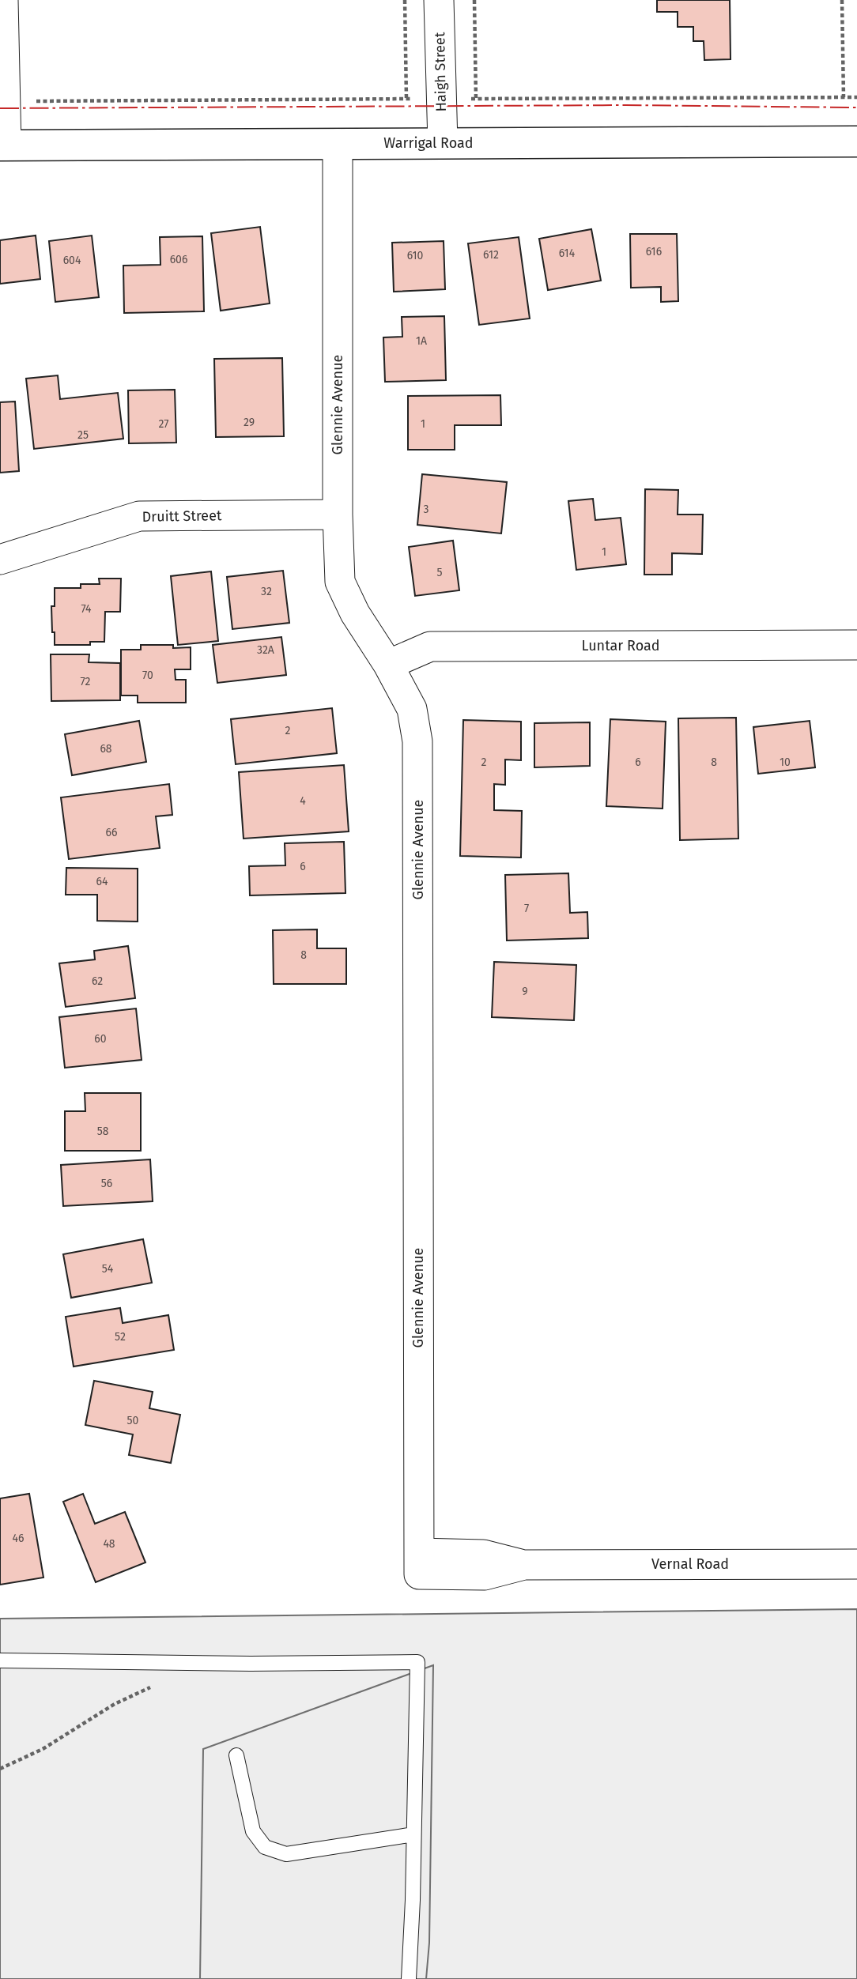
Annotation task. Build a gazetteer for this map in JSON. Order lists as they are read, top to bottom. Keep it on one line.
{"streets":{"highway":["Warrigal Road"],"street":["Haigh Street","Glennie Avenue","Druitt Street","Luntar Road","Vernal Road"]},"crossings":[["Haigh Street","Warrigal Road"],["Warrigal Road","Glennie Avenue"],["Glennie Avenue","Druitt Street"],["Glennie Avenue","Luntar Road"],["Glennie Avenue","Vernal Road"]],"house_numbers":["616","614","612","610","606","604","1A","29","27","1","25","3","1","5","32","74","32A","70","72","2","68","2","6","8","10","4","66","6","64","7","8","62","9","60","58","56","54","52","50","46","48"]}
